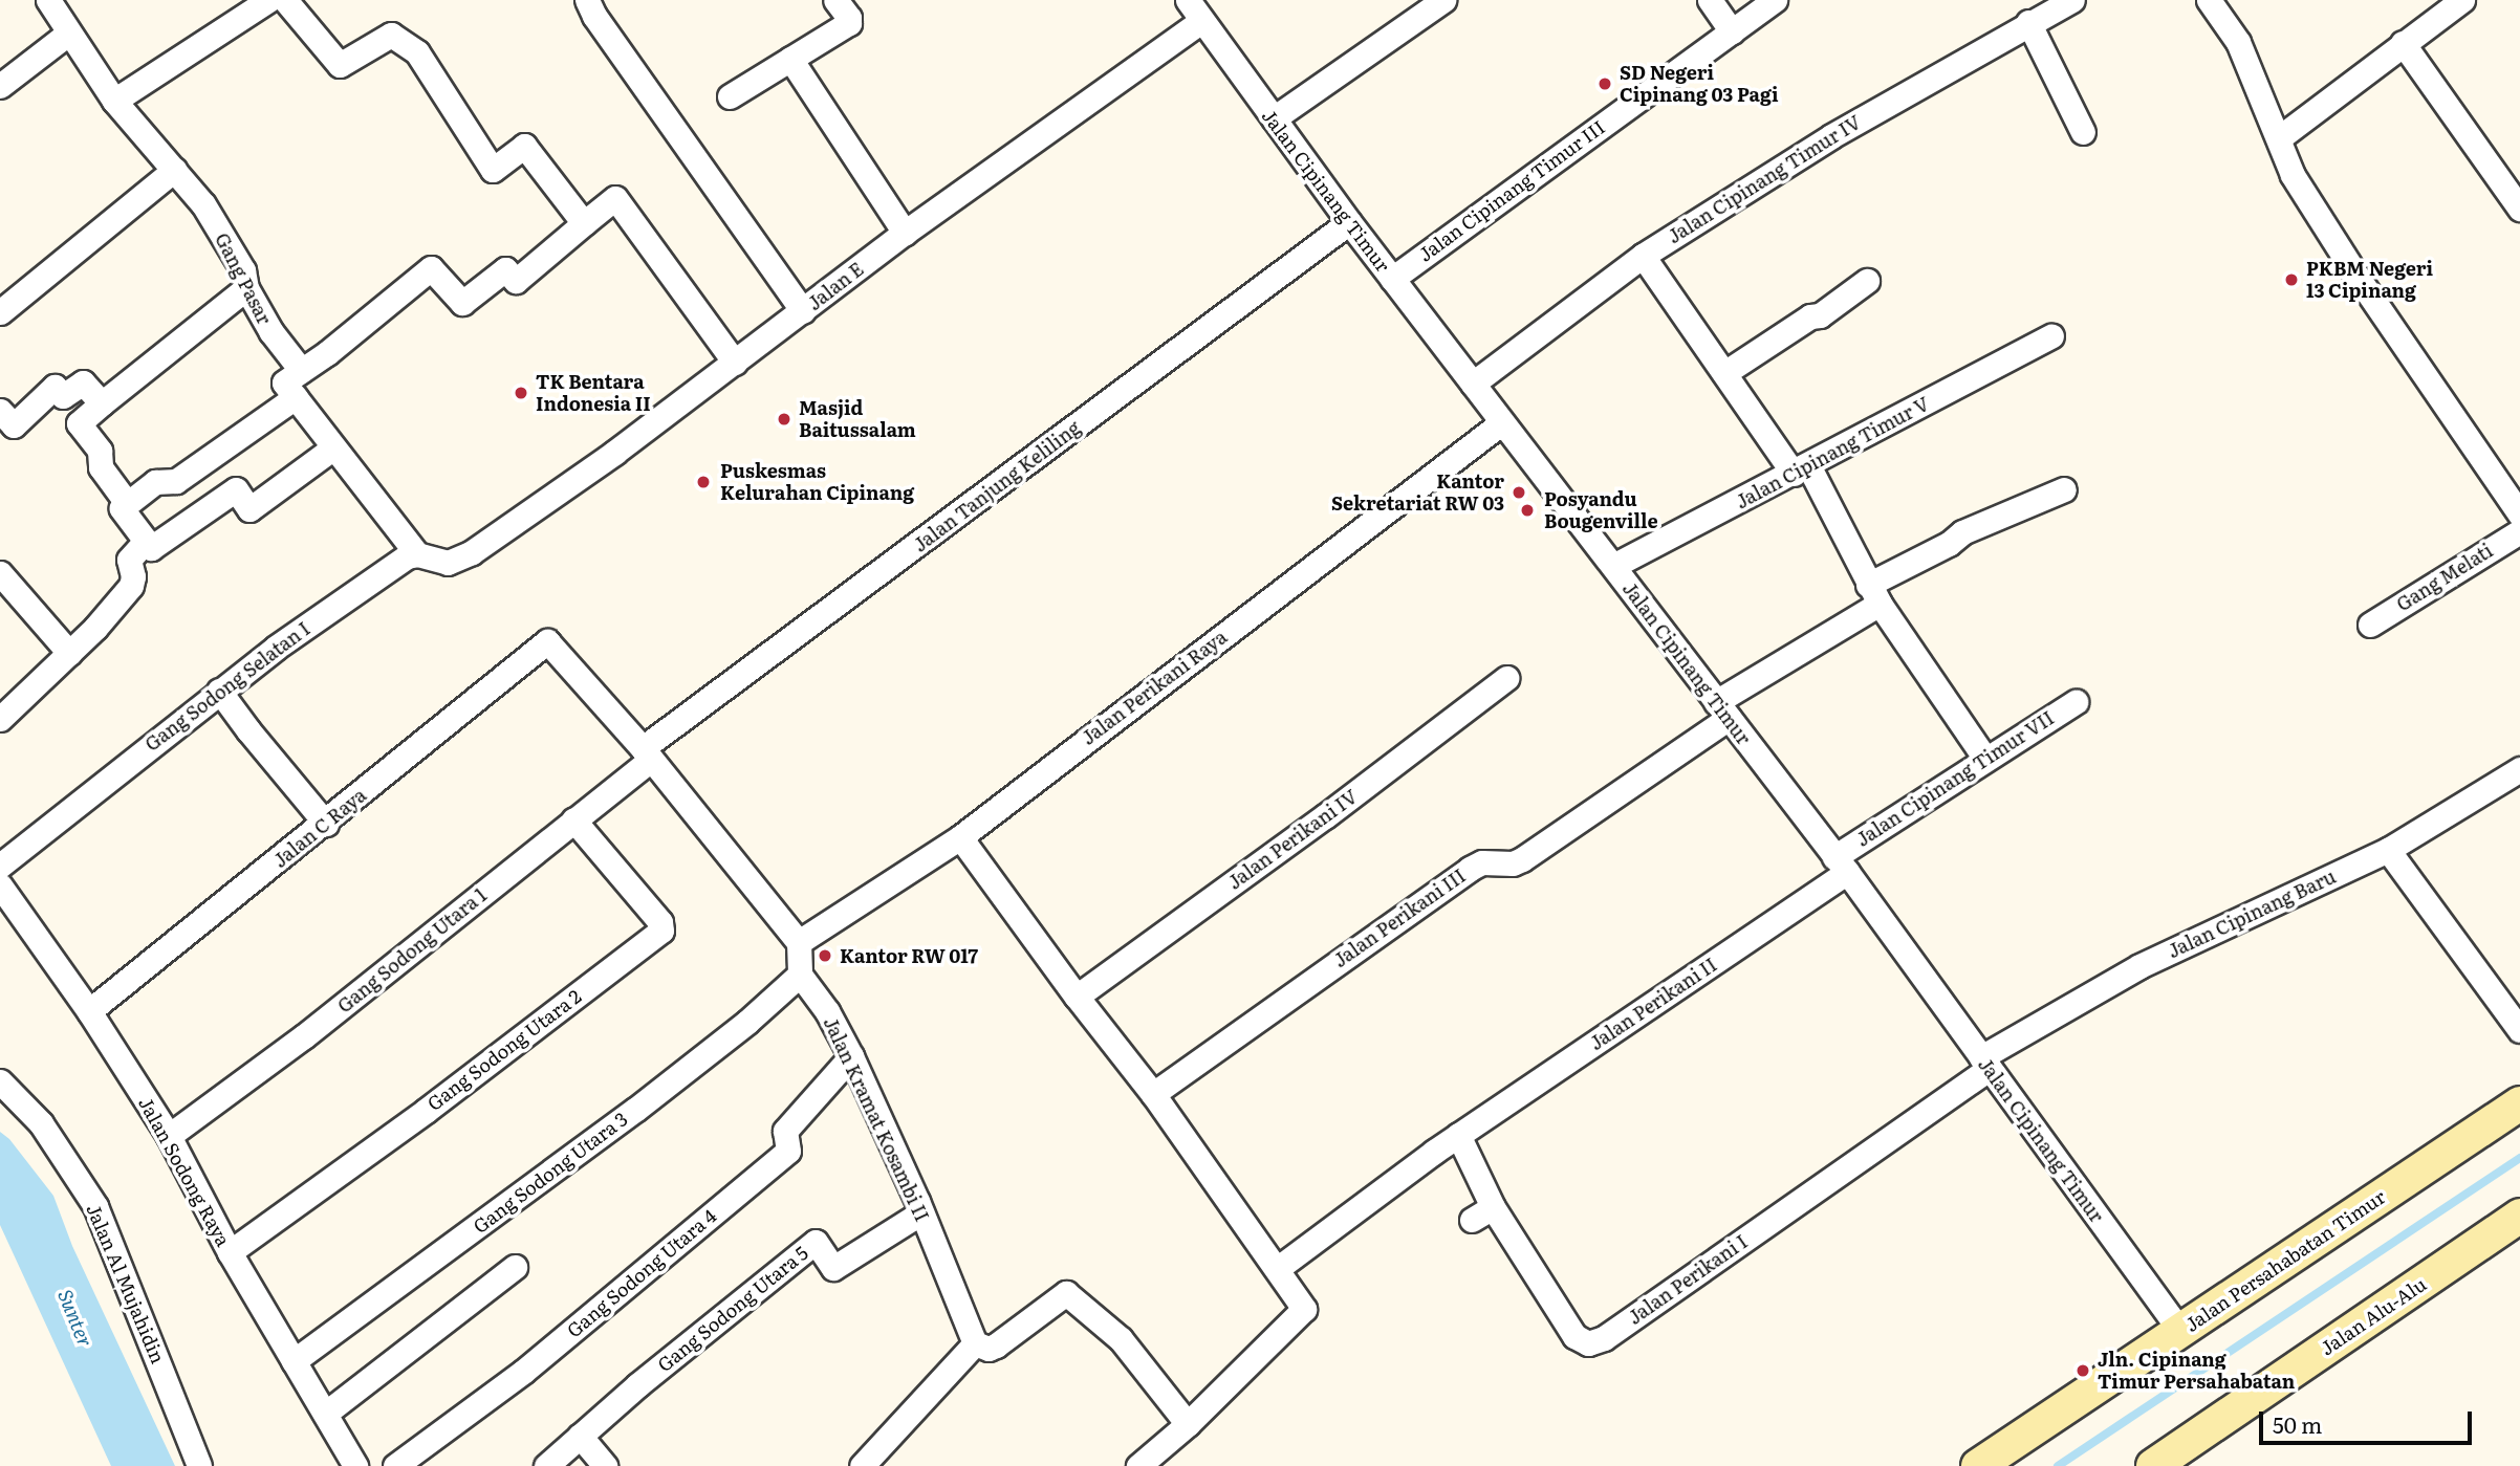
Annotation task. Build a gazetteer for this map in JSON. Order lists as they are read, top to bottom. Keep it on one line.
{"streets":{"street":["Jalan Cipinang Timur IV","Jalan Cipinang Timur","Jalan Cipinang Timur III","Gang Pasar","Jalan E","Jalan Cipinang Timur V","Jalan Tanjung Keliling","Gang Melati","Gang Sodong Selatan I","Jalan Perikani Raya","Jalan Cipinang Timur VII","Jalan C Raya","Jalan Perikani IV","Jalan Cipinang Baru","Jalan Perikani III","Gang Sodong Utara 1","Jalan Perikani II","Gang Sodong Utara 2","Jalan Kramat Kosambi II","Jalan Sodong Raya","Gang Sodong Utara 3","Jalan Persahabatan Timur","Gang Sodong Utara 4","Jalan Perikani I","Jalan Al Mujahidin","Gang Sodong Utara 5","Jalan Alu-Alu"]},"crossings":[["Jalan Cipinang Timur IV","Jalan Cipinang Timur"],["Jalan Cipinang Timur","Jalan Cipinang Timur III"],["Jalan Cipinang Timur","Jalan E"],["Jalan Cipinang Timur","Jalan Cipinang Timur V"],["Jalan Cipinang Timur","Jalan Tanjung Keliling"],["Jalan Cipinang Timur","Jalan Perikani Raya"],["Jalan Cipinang Timur","Jalan Cipinang Timur VII"],["Jalan Cipinang Timur","Jalan Cipinang Baru"],["Jalan Cipinang Timur","Jalan Perikani III"],["Jalan Cipinang Timur","Jalan Perikani II"],["Jalan Cipinang Timur","Jalan Persahabatan Timur"],["Jalan Cipinang Timur","Jalan Perikani I"],["Jalan E","Gang Sodong Selatan I"],["Jalan Tanjung Keliling","Jalan C Raya"],["Jalan Tanjung Keliling","Gang Sodong Utara 1"],["Jalan Cipinang Timur VII","Jalan Perikani II"],["Jalan C Raya","Gang Sodong Utara 1"],["Jalan C Raya","Jalan Sodong Raya"],["Jalan Cipinang Baru","Jalan Perikani I"],["Gang Sodong Utara 1","Gang Sodong Utara 2"],["Gang Sodong Utara 1","Jalan Sodong Raya"],["Jalan Perikani II","Jalan Perikani I"],["Gang Sodong Utara 2","Jalan Sodong Raya"],["Jalan Kramat Kosambi II","Gang Sodong Utara 3"],["Jalan Kramat Kosambi II","Gang Sodong Utara 4"],["Jalan Kramat Kosambi II","Gang Sodong Utara 5"],["Jalan Sodong Raya","Gang Sodong Utara 3"]],"water":["Sunter"],"places":["SD Negeri Cipinang 03 Pagi","PKBM Negeri 13 Cipinang","TK Bentara Indonesia II","Masjid Baitussalam","Puskesmas Kelurahan Cipinang","Kantor Sekretariat RW 03","Posyandu Bougenville","Kantor RW 017","Jln. Cipinang Timur Persahabatan"],"scale_bar":"50 m"}
